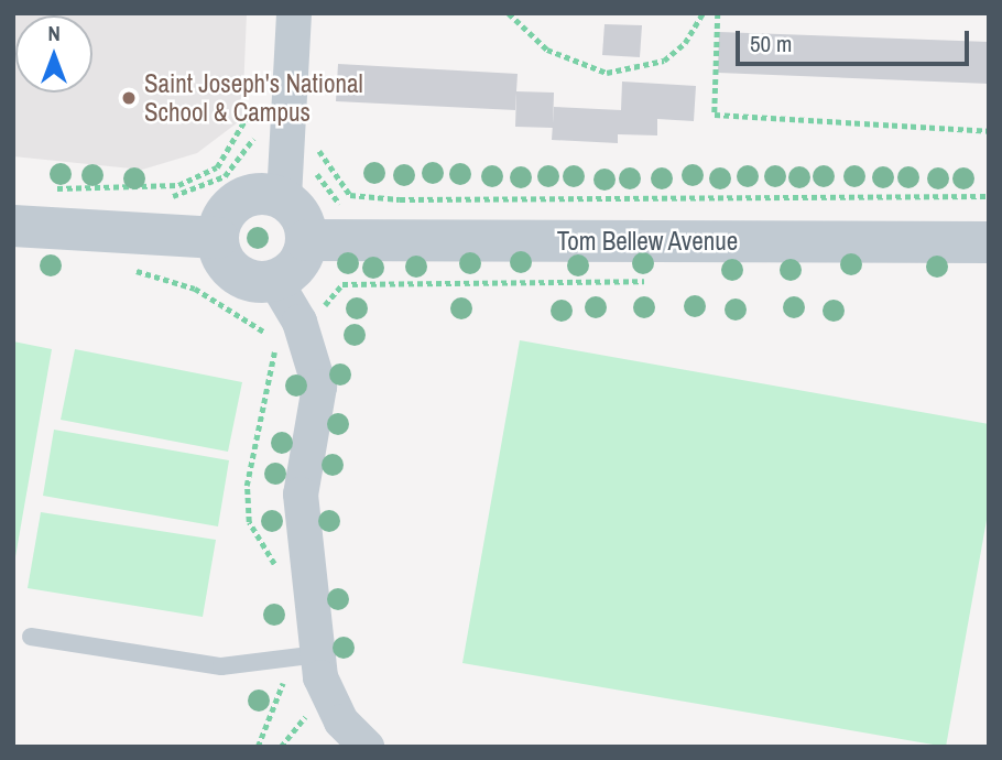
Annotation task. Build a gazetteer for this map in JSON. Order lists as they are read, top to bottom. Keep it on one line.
{"streets":{"street":["Tom Bellew Avenue"]},"places":["Saint Joseph's National School & Campus"],"scale_bar":"50 m","north":"top"}
